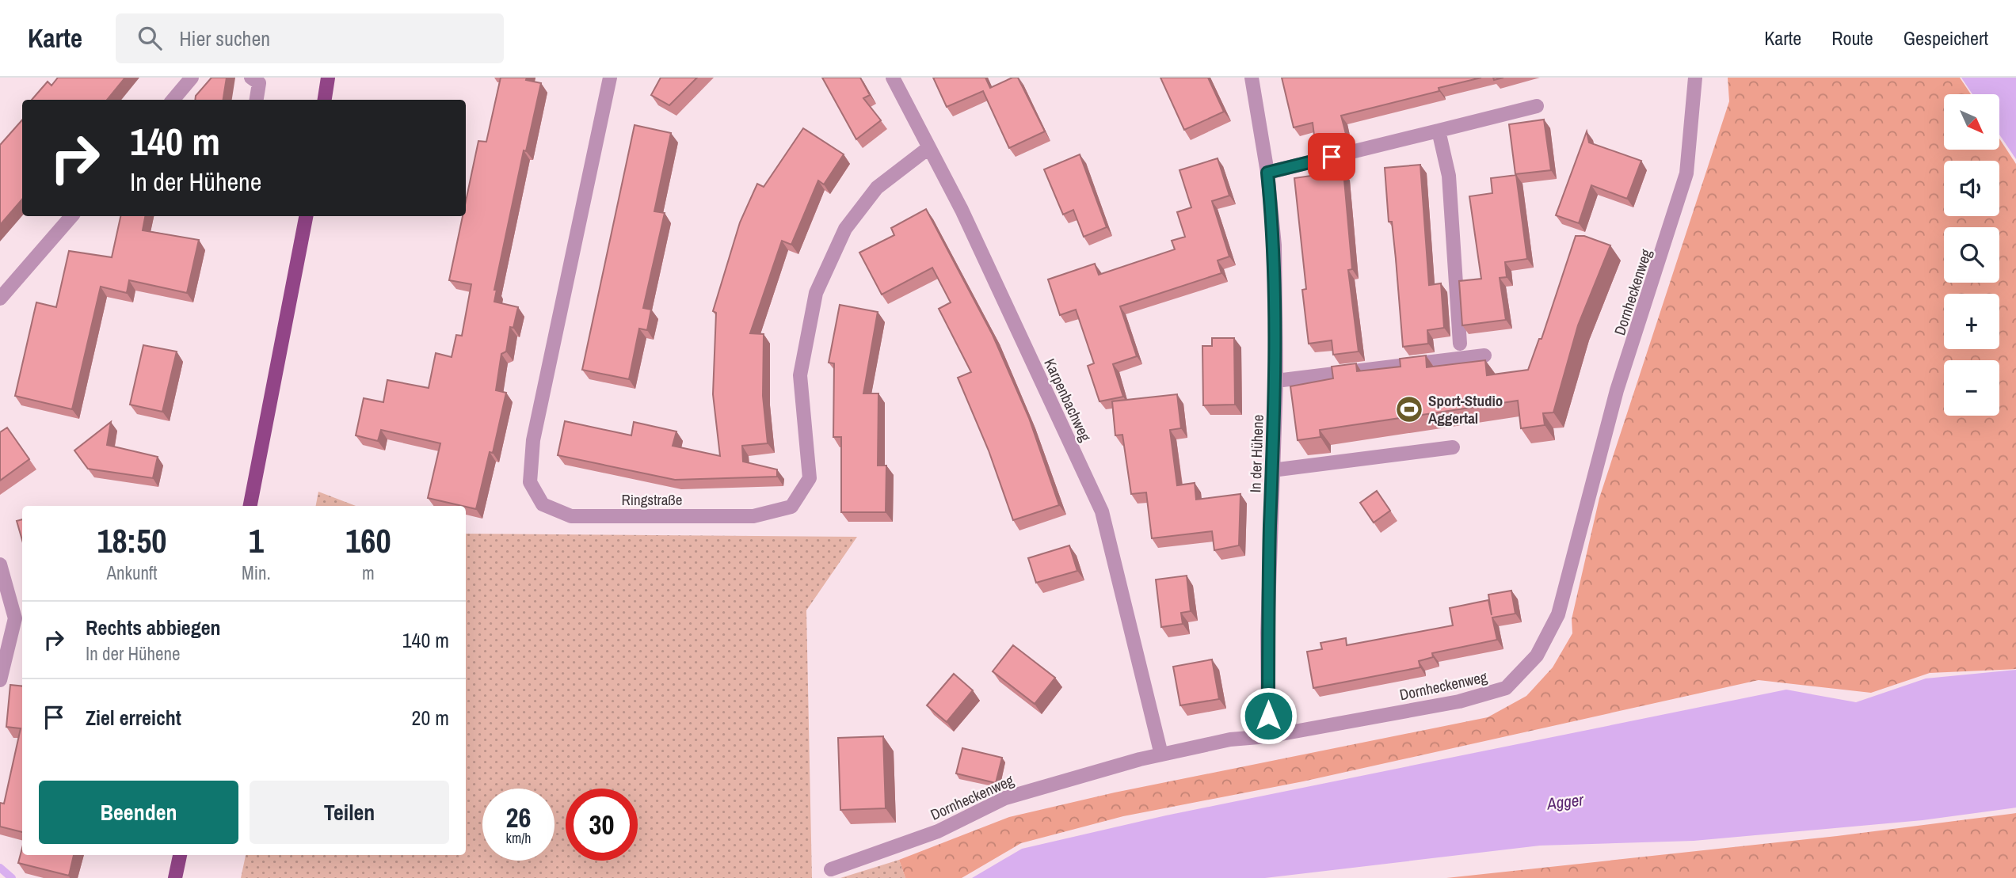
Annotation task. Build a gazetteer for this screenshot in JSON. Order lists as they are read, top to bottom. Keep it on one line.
{"streets":{"street":["Dornheckenweg","Karpenbachweg","In der Hühene","Ringstraße"]},"crossings":[["Dornheckenweg","Karpenbachweg"],["Dornheckenweg","In der Hühene"],["Karpenbachweg","Ringstraße"]],"water":["Agger"],"places":{"sports":["Sport-Studio Aggertal"]},"north":"bottom right","page":{"header":"Karte","search":"Hier suchen","nav":["Karte","Route","Gespeichert"],"map_buttons":["+","−"],"turn":["140 m","In der Hühene"],"eta":["18:50","Ankunft","1","Min.","160","m"],"list":[{"name":"Rechts abbiegen","note":"In der Hühene","value":"140 m"},{"name":"Ziel erreicht","value":"20 m"}],"buttons":["Beenden","Teilen"],"speed":"26 km/h","limit":"30"}}
